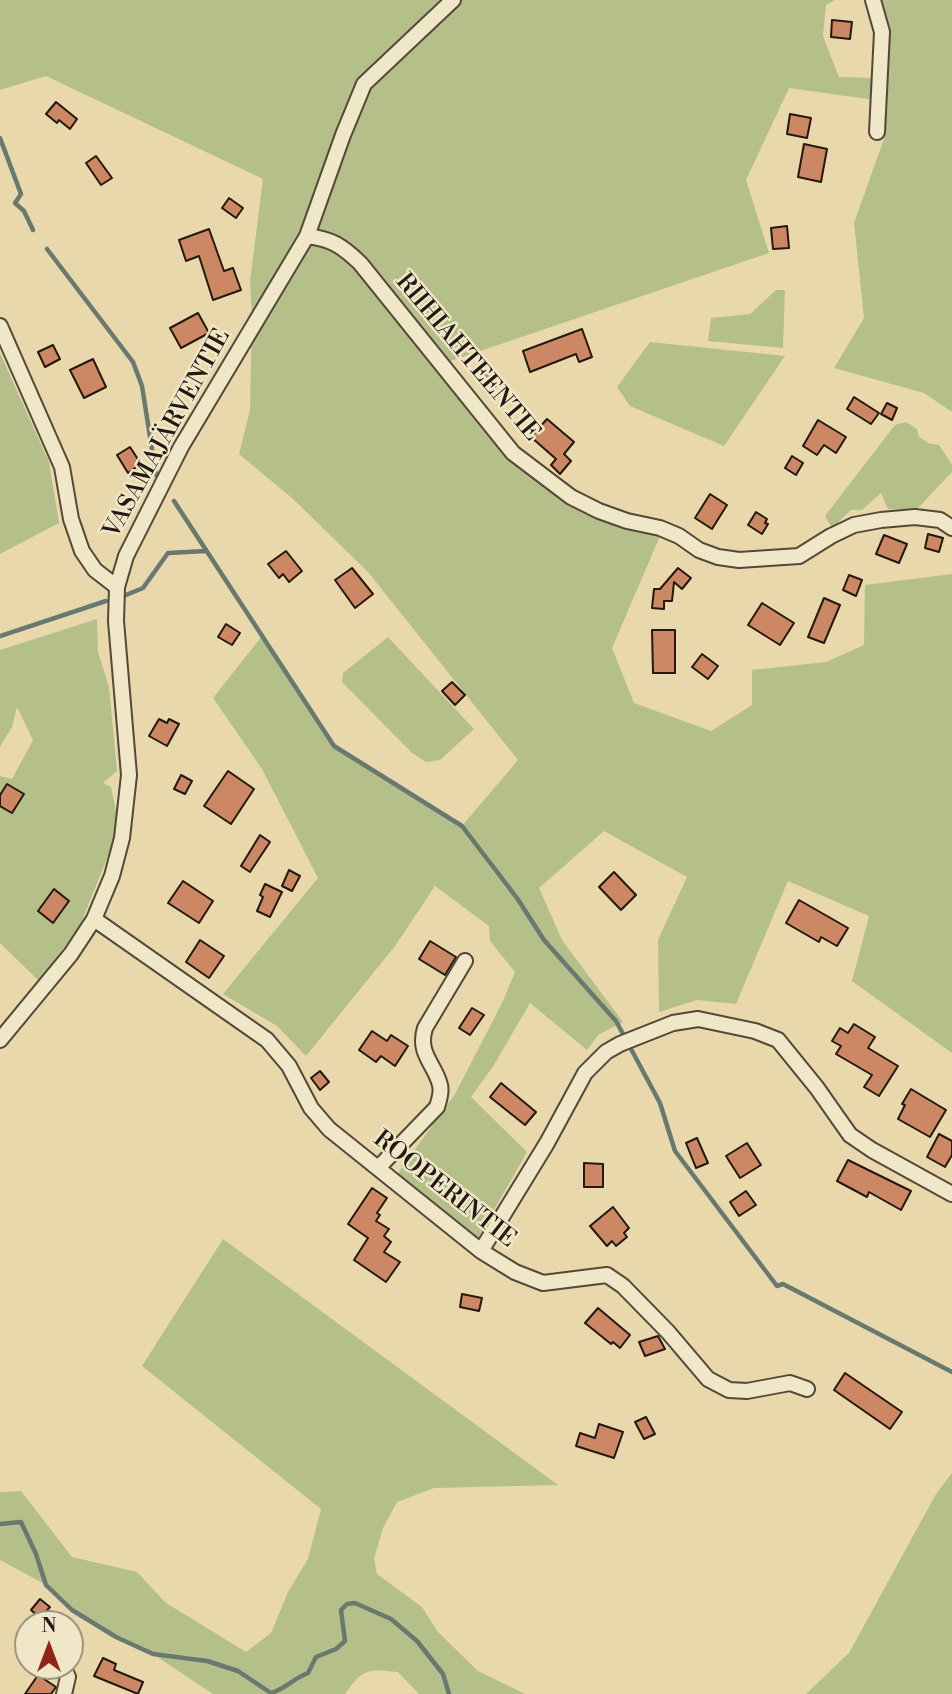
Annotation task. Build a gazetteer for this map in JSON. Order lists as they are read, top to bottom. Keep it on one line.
{"streets":{"street":["RIIHIAHTEENTIE","VASAMAJÄRVENTIE","ROOPERINTIE"]},"crossings":[["RIIHIAHTEENTIE","VASAMAJÄRVENTIE"],["VASAMAJÄRVENTIE","ROOPERINTIE"]],"north":"top"}
